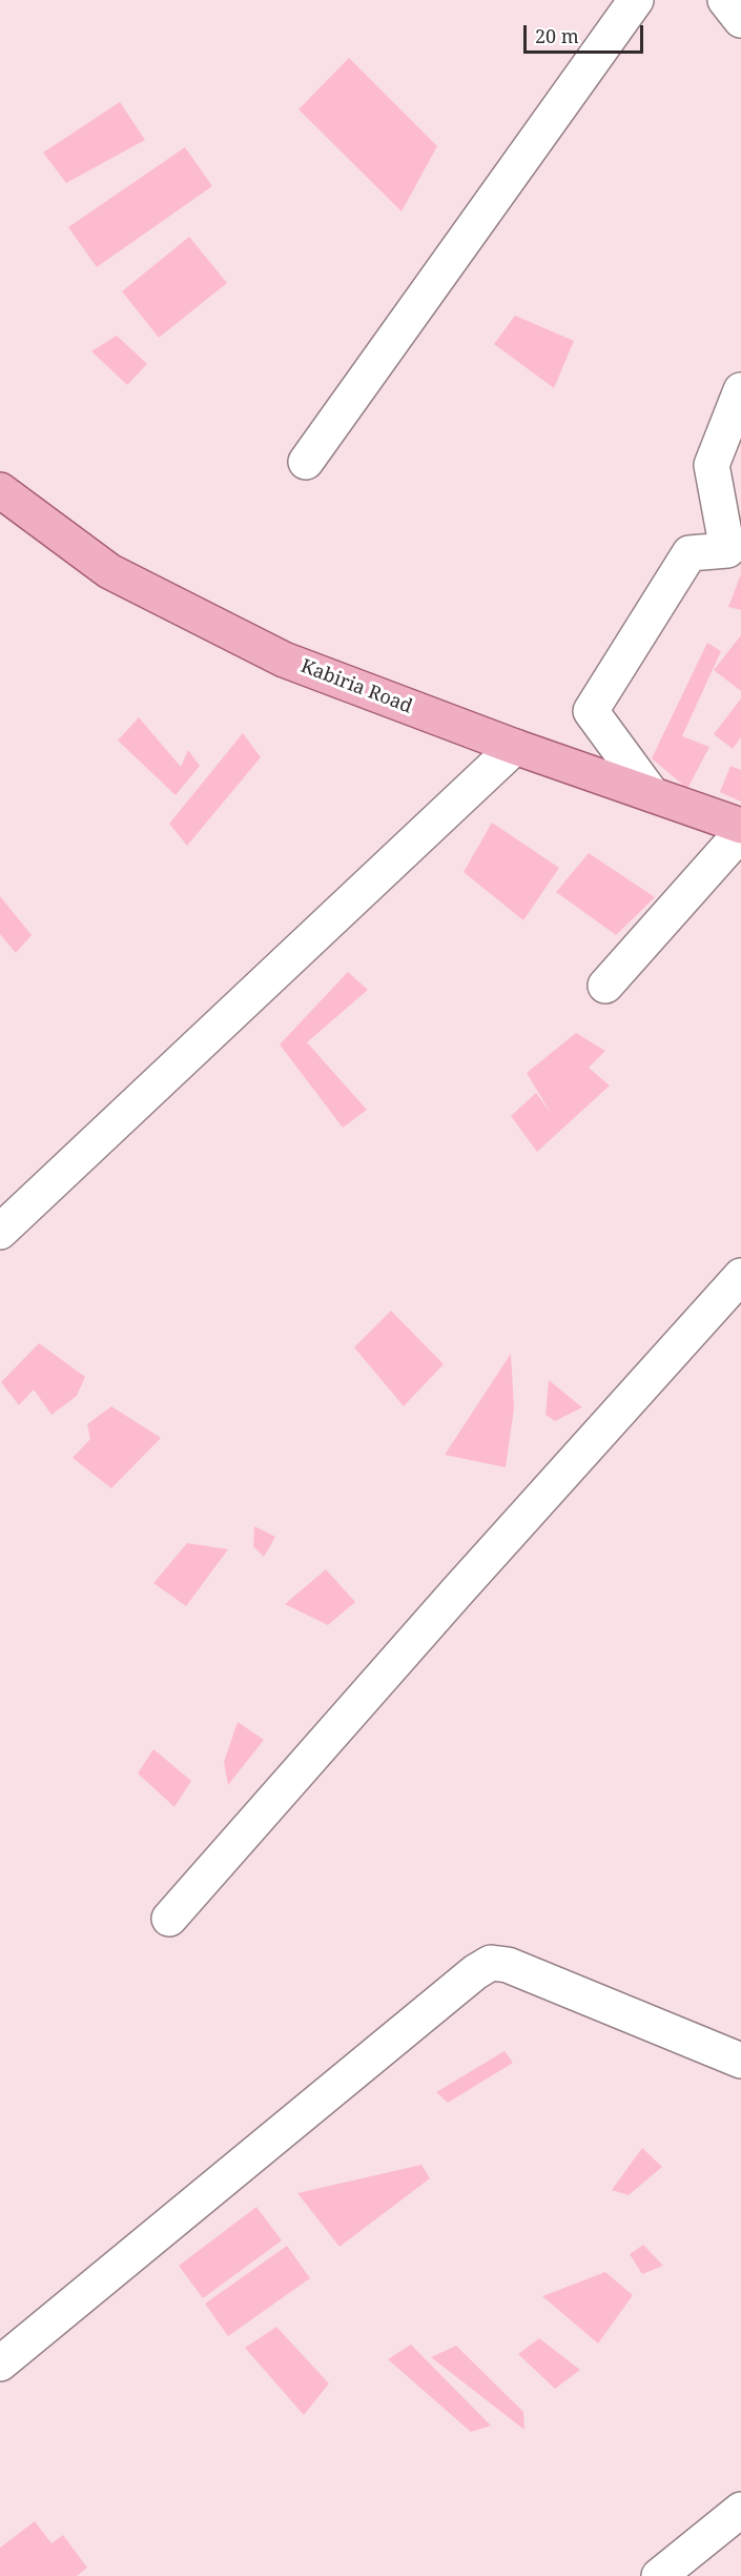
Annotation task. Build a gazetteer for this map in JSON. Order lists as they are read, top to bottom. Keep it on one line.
{"streets":{"main road":["Kabiria Road"]},"scale_bar":"20 m"}
